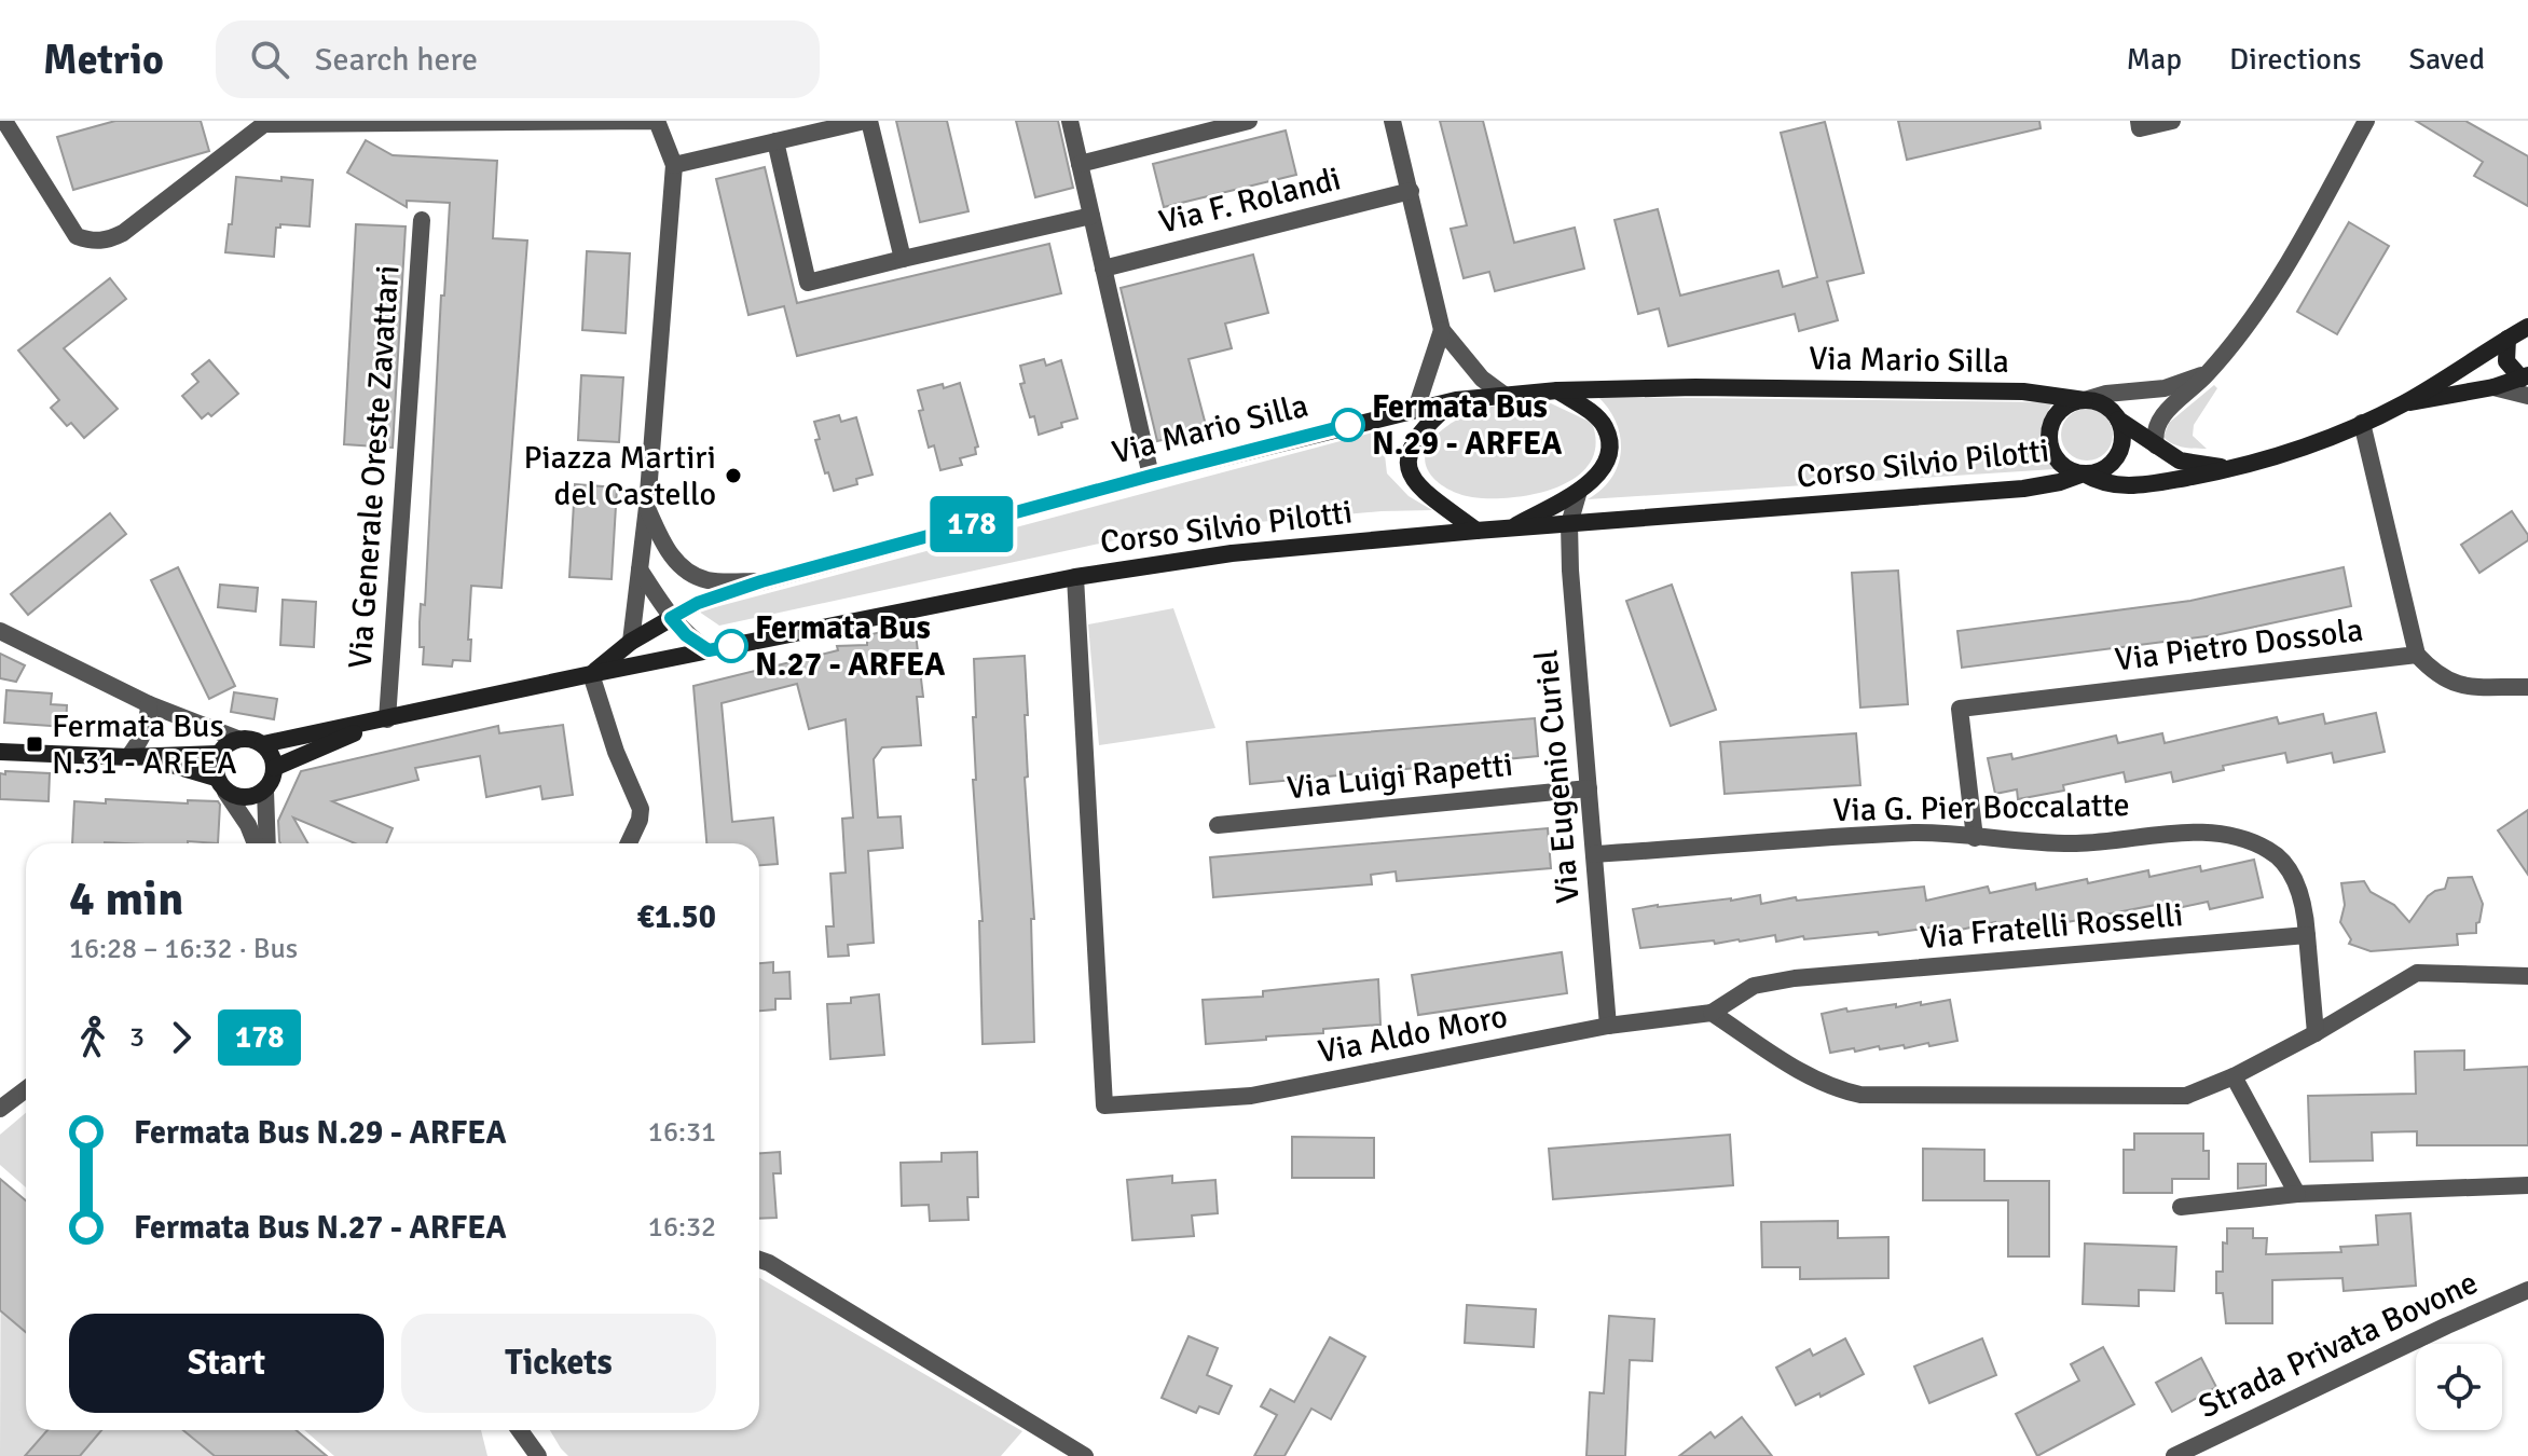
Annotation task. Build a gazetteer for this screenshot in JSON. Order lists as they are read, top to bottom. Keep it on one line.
{"streets":{"street":["Via F. Rolandi","Via Mario Silla","Corso Silvio Pilotti","Via Generale Oreste Zavattari","Via Pietro Dossola","Via Luigi Rapetti","Via Eugenio Curiel","Via G. Pier Boccalatte","Via Fratelli Rosselli","Via Aldo Moro","Strada Privata Bovone"]},"crossings":[["Via Mario Silla","Corso Silvio Pilotti"],["Corso Silvio Pilotti","Via Generale Oreste Zavattari"],["Corso Silvio Pilotti","Via Pietro Dossola"],["Corso Silvio Pilotti","Via Eugenio Curiel"],["Corso Silvio Pilotti","Via Aldo Moro"],["Via Pietro Dossola","Via G. Pier Boccalatte"],["Via Luigi Rapetti","Via Eugenio Curiel"],["Via Eugenio Curiel","Via G. Pier Boccalatte"],["Via Eugenio Curiel","Via Aldo Moro"],["Via G. Pier Boccalatte","Via Fratelli Rosselli"],["Via Fratelli Rosselli","Via Aldo Moro"]],"places":{"other":["Fermata Bus N.29 - ARFEA","Piazza Martiri del Castello","Fermata Bus N.27 - ARFEA"],"transit":["Fermata Bus N.31 - ARFEA"]},"lines":["bus line 178"],"page":{"header":"Metrio","search":"Search here","nav":["Map","Directions","Saved"],"on_map":"178","heading":["4 min","16:28 – 16:32 · Bus","€1.50"],"legs":["3","178"],"list":[{"name":"Fermata Bus N.29 - ARFEA","value":"16:31"},{"name":"Fermata Bus N.27 - ARFEA","value":"16:32"}],"buttons":["Start","Tickets"]}}
